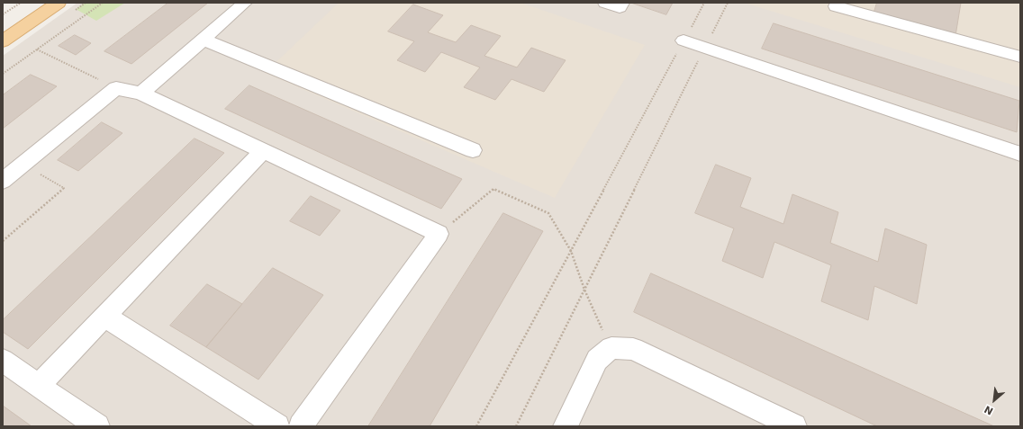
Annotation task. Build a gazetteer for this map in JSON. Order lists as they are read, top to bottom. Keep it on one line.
{"north":"bottom left"}
